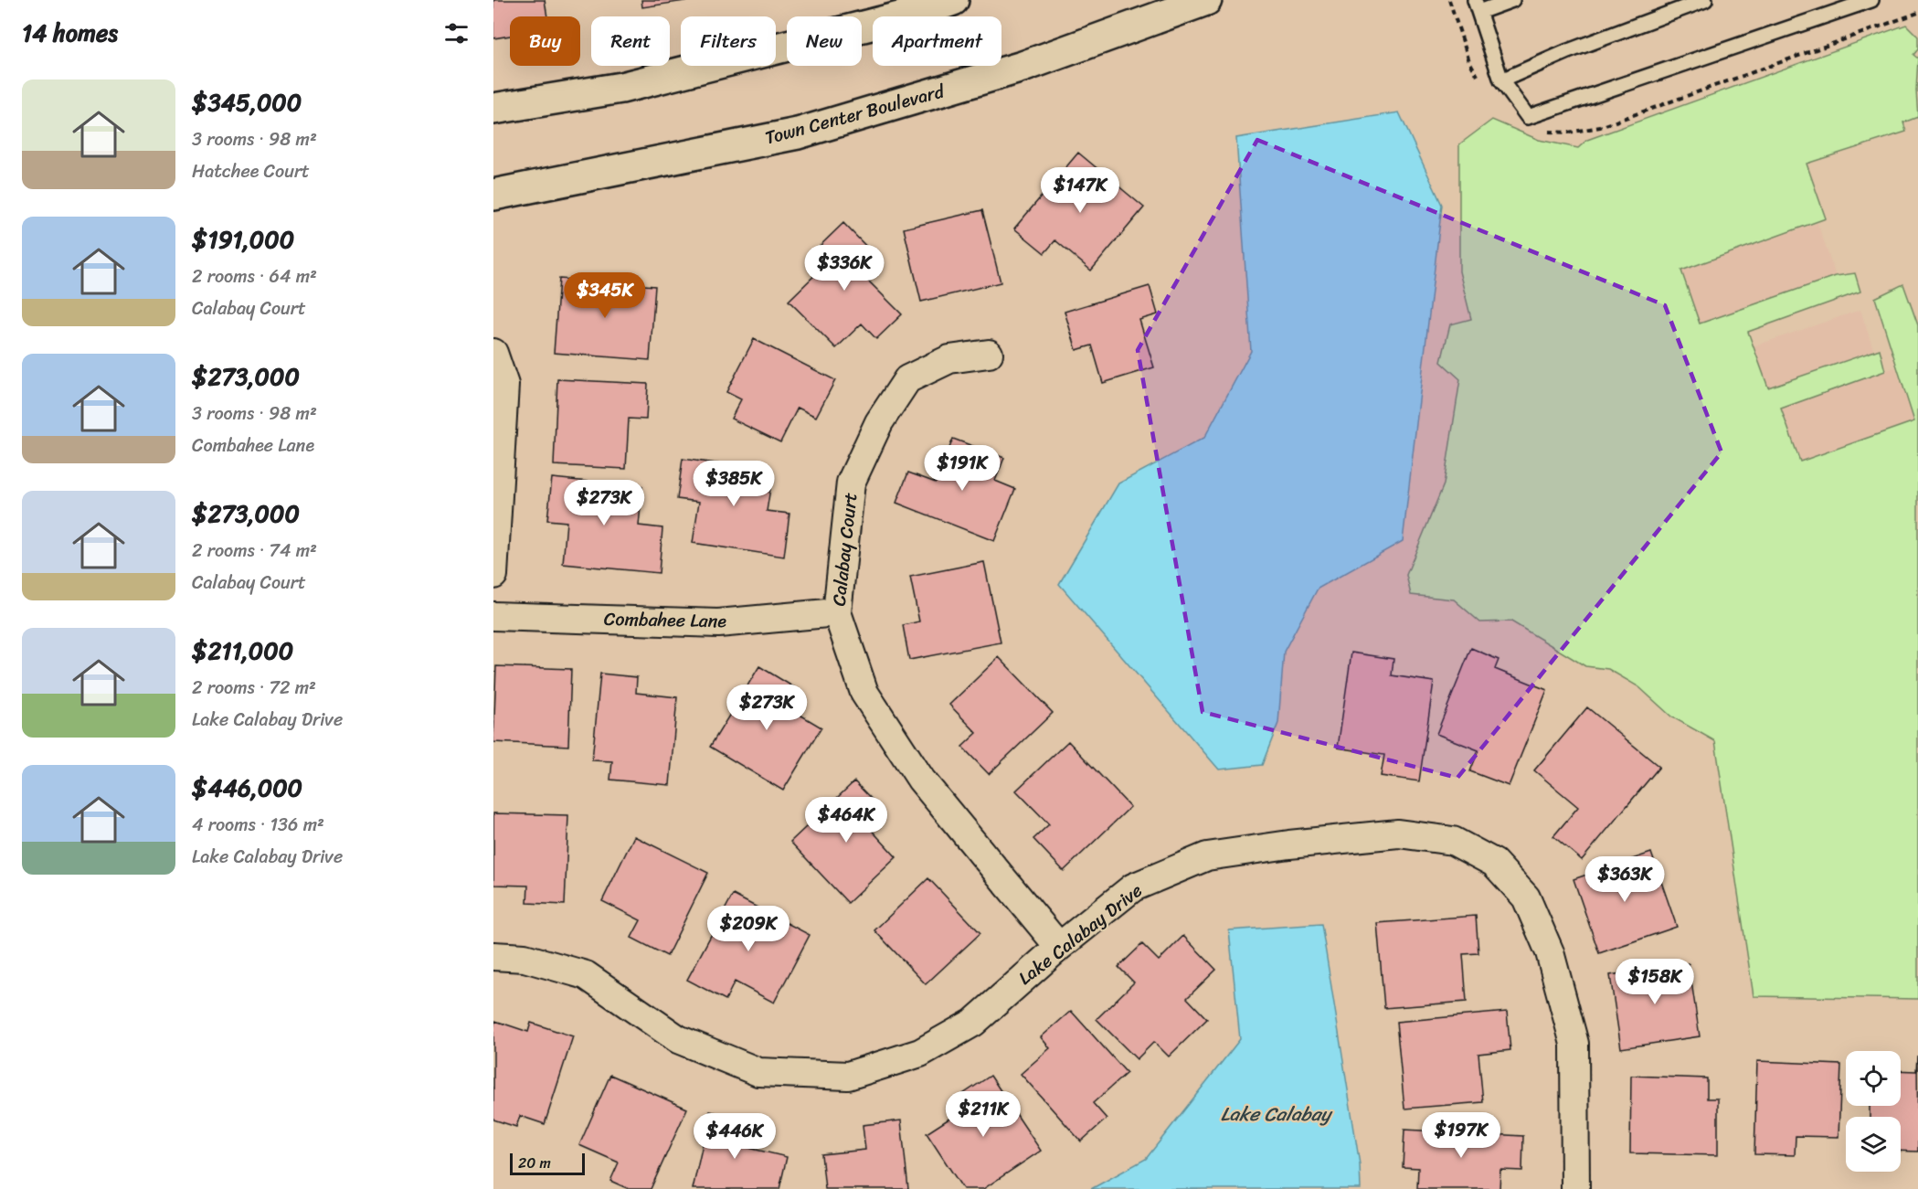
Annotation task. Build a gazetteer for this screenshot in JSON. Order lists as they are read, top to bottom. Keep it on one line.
{"streets":{"street":["Town Center Boulevard","Calabay Court","Combahee Lane","Lake Calabay Drive"]},"crossings":[["Calabay Court","Combahee Lane"],["Calabay Court","Lake Calabay Drive"]],"water":["Lake Calabay"],"scale_bar":"20 m","page":{"heading":"14 homes","chip":["Buy","Rent","Filters","New","Apartment"],"list":[{"name":"$345,000","note":"3 rooms · 98 m² · Hatchee Court"},{"name":"$191,000","note":"2 rooms · 64 m² · Calabay Court"},{"name":"$273,000","note":"3 rooms · 98 m² · Combahee Lane"},{"name":"$273,000","note":"2 rooms · 74 m² · Calabay Court"},{"name":"$211,000","note":"2 rooms · 72 m² · Lake Calabay Drive"},{"name":"$446,000","note":"4 rooms · 136 m² · Lake Calabay Drive"}],"price":["$147K","$336K","$345K","$191K","$385K","$273K","$273K","$464K","$363K","$209K","$158K","$211K","$197K","$446K"],"scale":"20 m"}}
